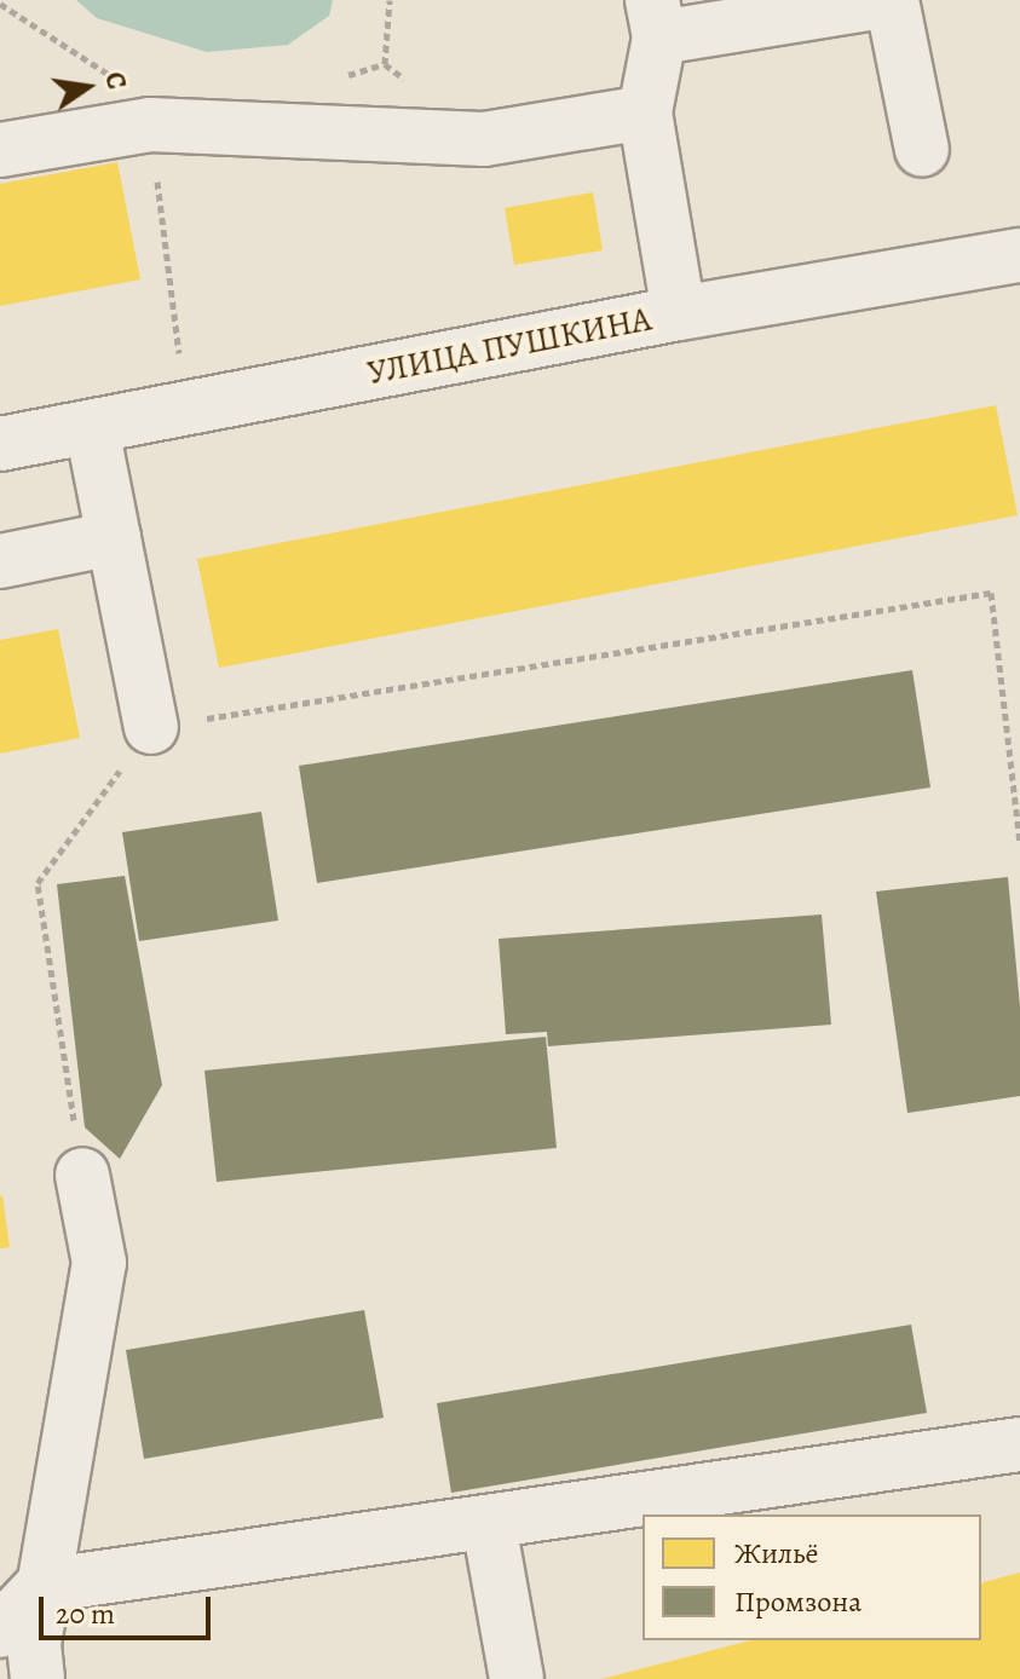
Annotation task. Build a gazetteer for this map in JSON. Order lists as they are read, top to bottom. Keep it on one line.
{"streets":{"street":["УЛИЦА ПУШКИНА"]},"legend":["Жильё","Промзона"],"scale_bar":"20 m","north":"right"}
